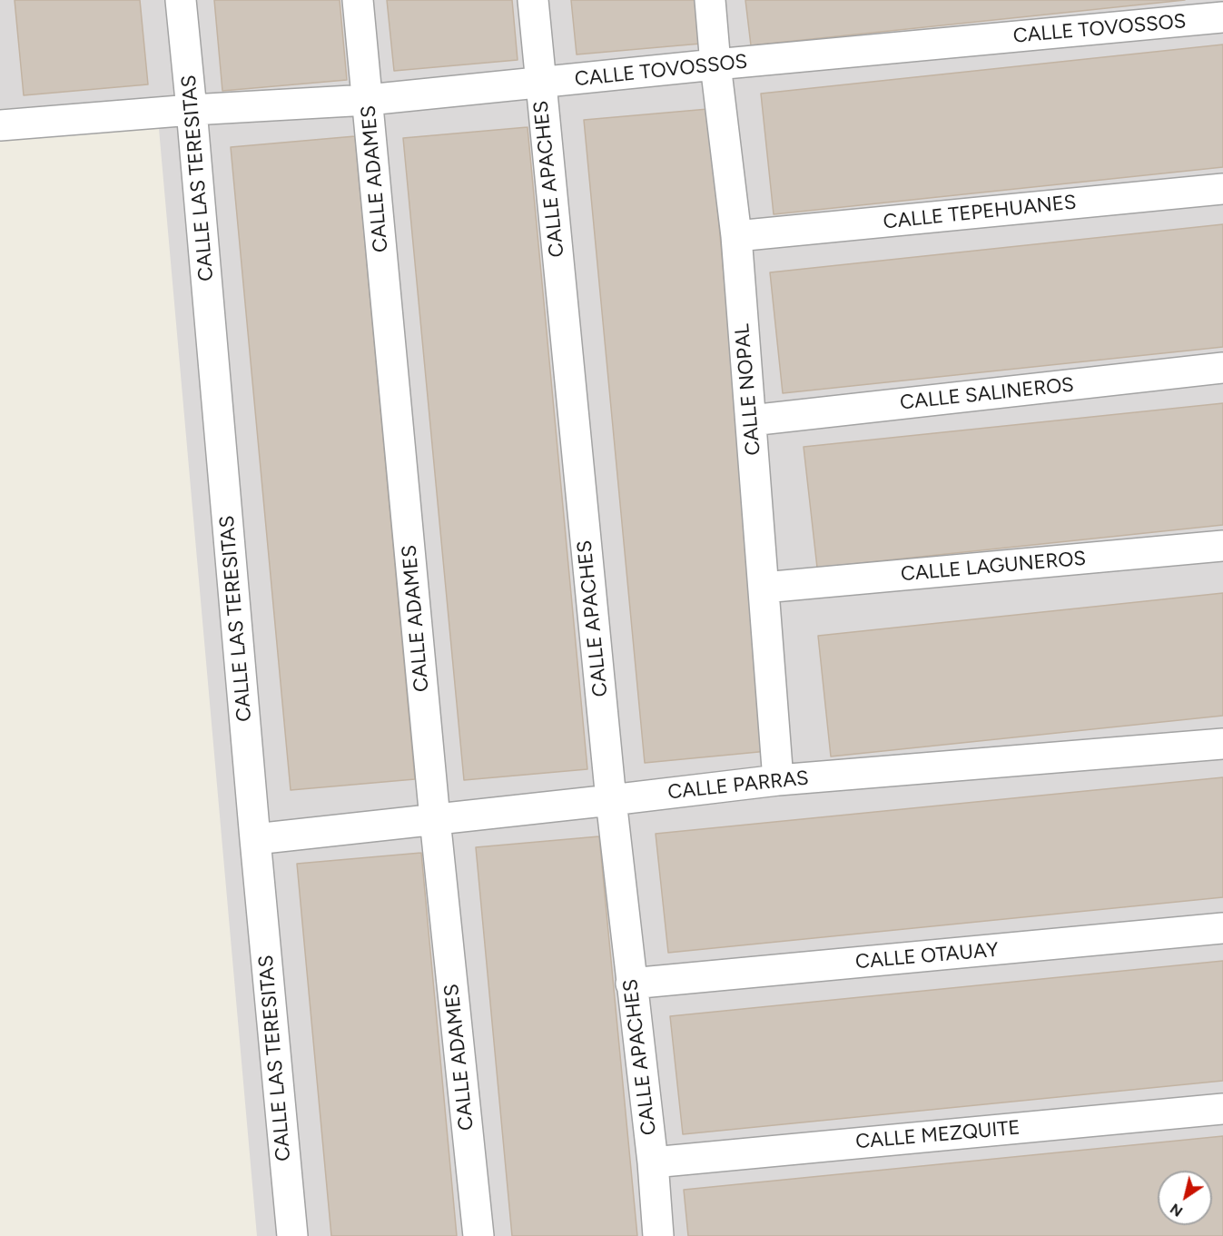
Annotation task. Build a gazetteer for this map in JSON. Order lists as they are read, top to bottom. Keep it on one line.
{"streets":{"street":["CALLE TOVOSSOS","CALLE LAS TERESITAS","CALLE ADAMES","CALLE APACHES","CALLE TEPEHUANES","CALLE NOPAL","CALLE SALINEROS","CALLE LAGUNEROS","CALLE PARRAS","CALLE OTAUAY","CALLE MEZQUITE"]},"crossings":[["CALLE TOVOSSOS","CALLE LAS TERESITAS"],["CALLE TOVOSSOS","CALLE ADAMES"],["CALLE TOVOSSOS","CALLE APACHES"],["CALLE TOVOSSOS","CALLE NOPAL"],["CALLE LAS TERESITAS","CALLE PARRAS"],["CALLE ADAMES","CALLE PARRAS"],["CALLE APACHES","CALLE PARRAS"],["CALLE APACHES","CALLE OTAUAY"],["CALLE APACHES","CALLE MEZQUITE"],["CALLE TEPEHUANES","CALLE NOPAL"],["CALLE NOPAL","CALLE SALINEROS"],["CALLE NOPAL","CALLE LAGUNEROS"],["CALLE NOPAL","CALLE PARRAS"]],"north":"bottom left"}
